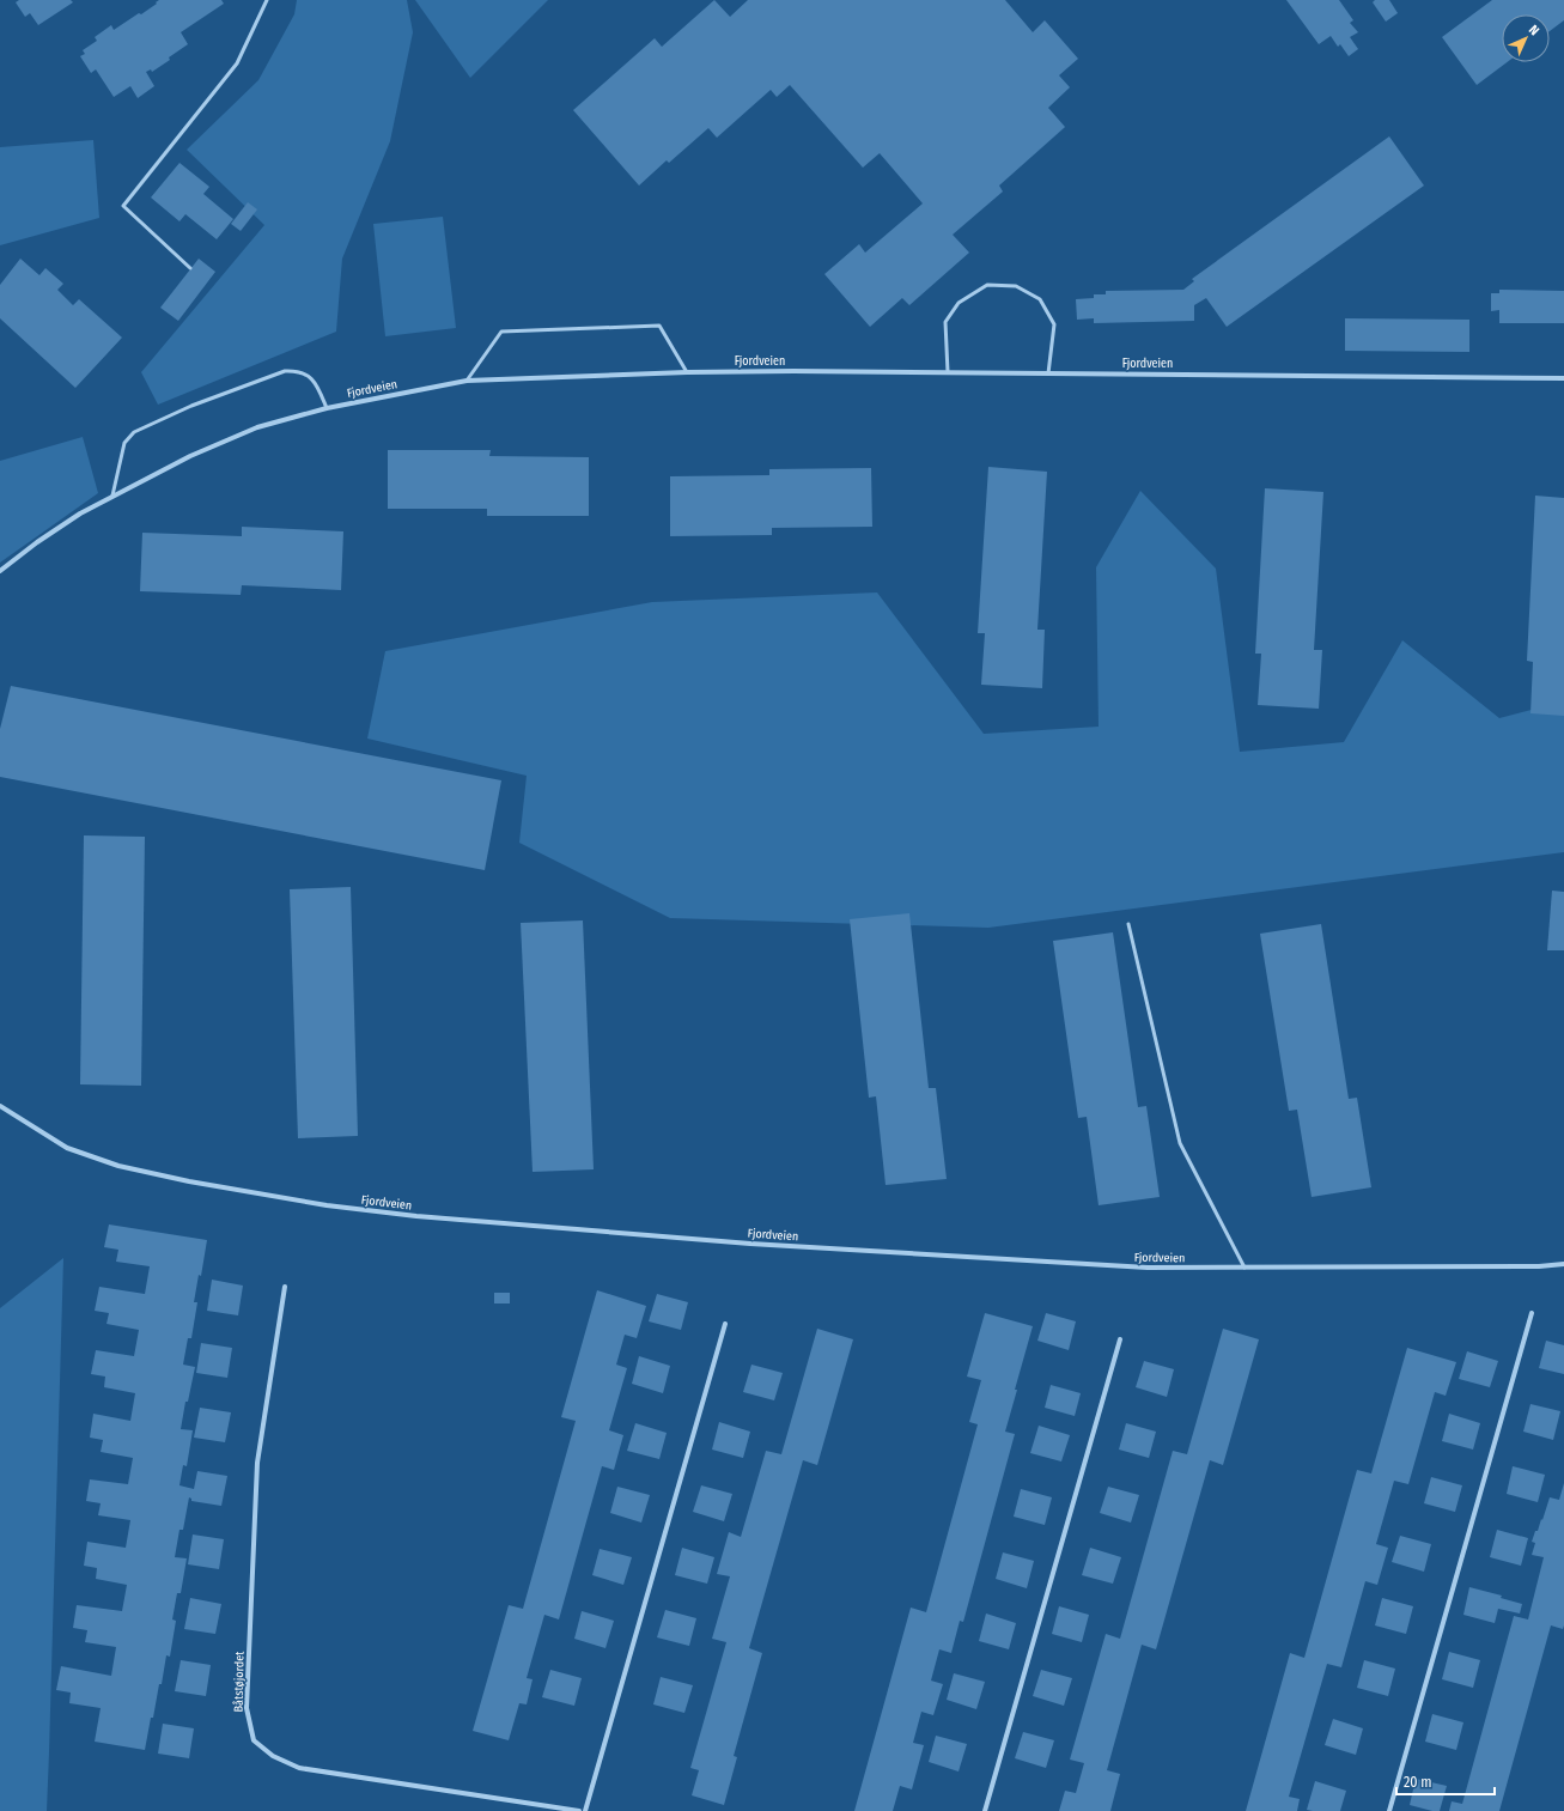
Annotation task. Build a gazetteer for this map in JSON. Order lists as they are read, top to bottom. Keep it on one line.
{"streets":{"street":["Fjordveien","Båtstøjordet"]},"scale_bar":"20 m","north":"top right"}
